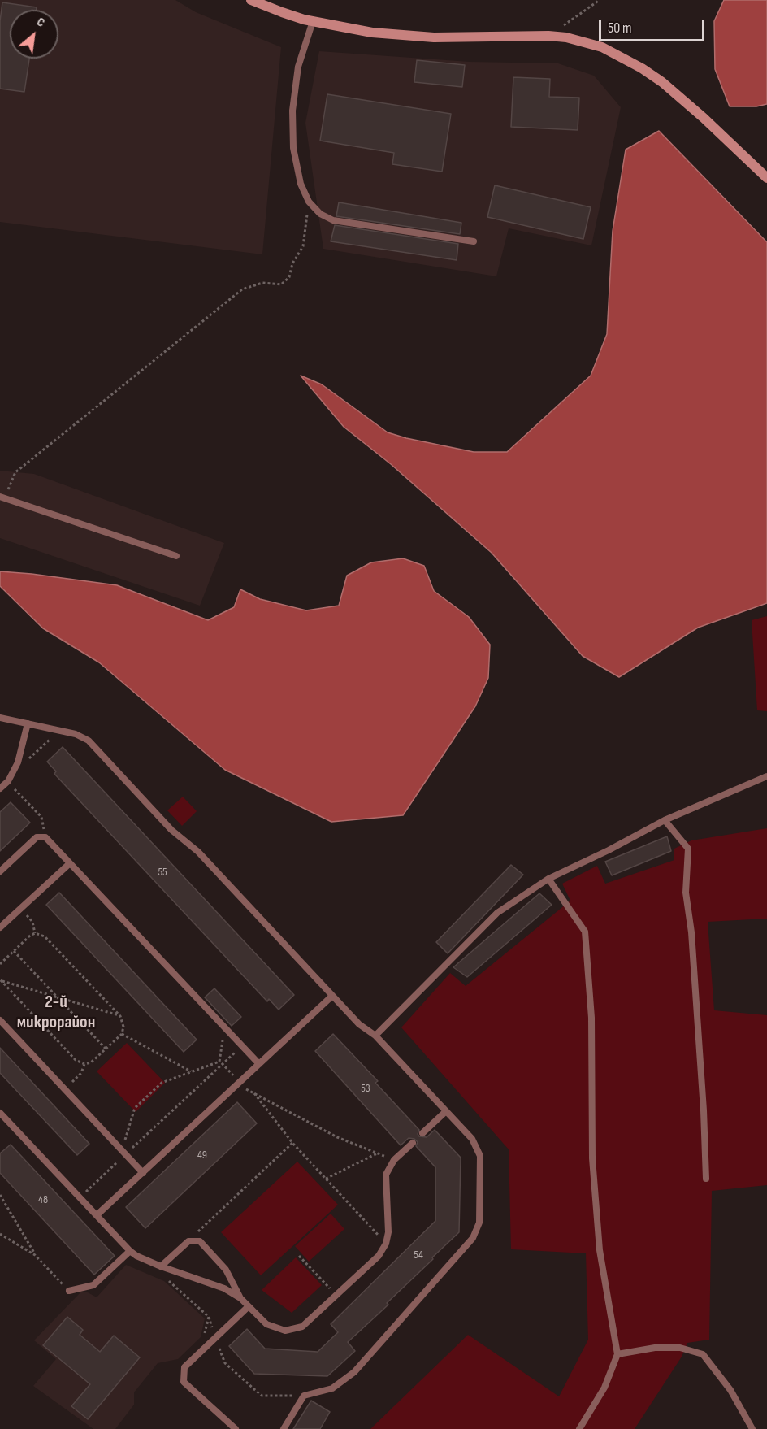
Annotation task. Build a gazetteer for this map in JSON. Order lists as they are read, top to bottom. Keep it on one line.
{"districts":["2-й микрорайон"],"house_numbers":["55","53","49","48","54"],"scale_bar":"50 m","north":"top right"}
